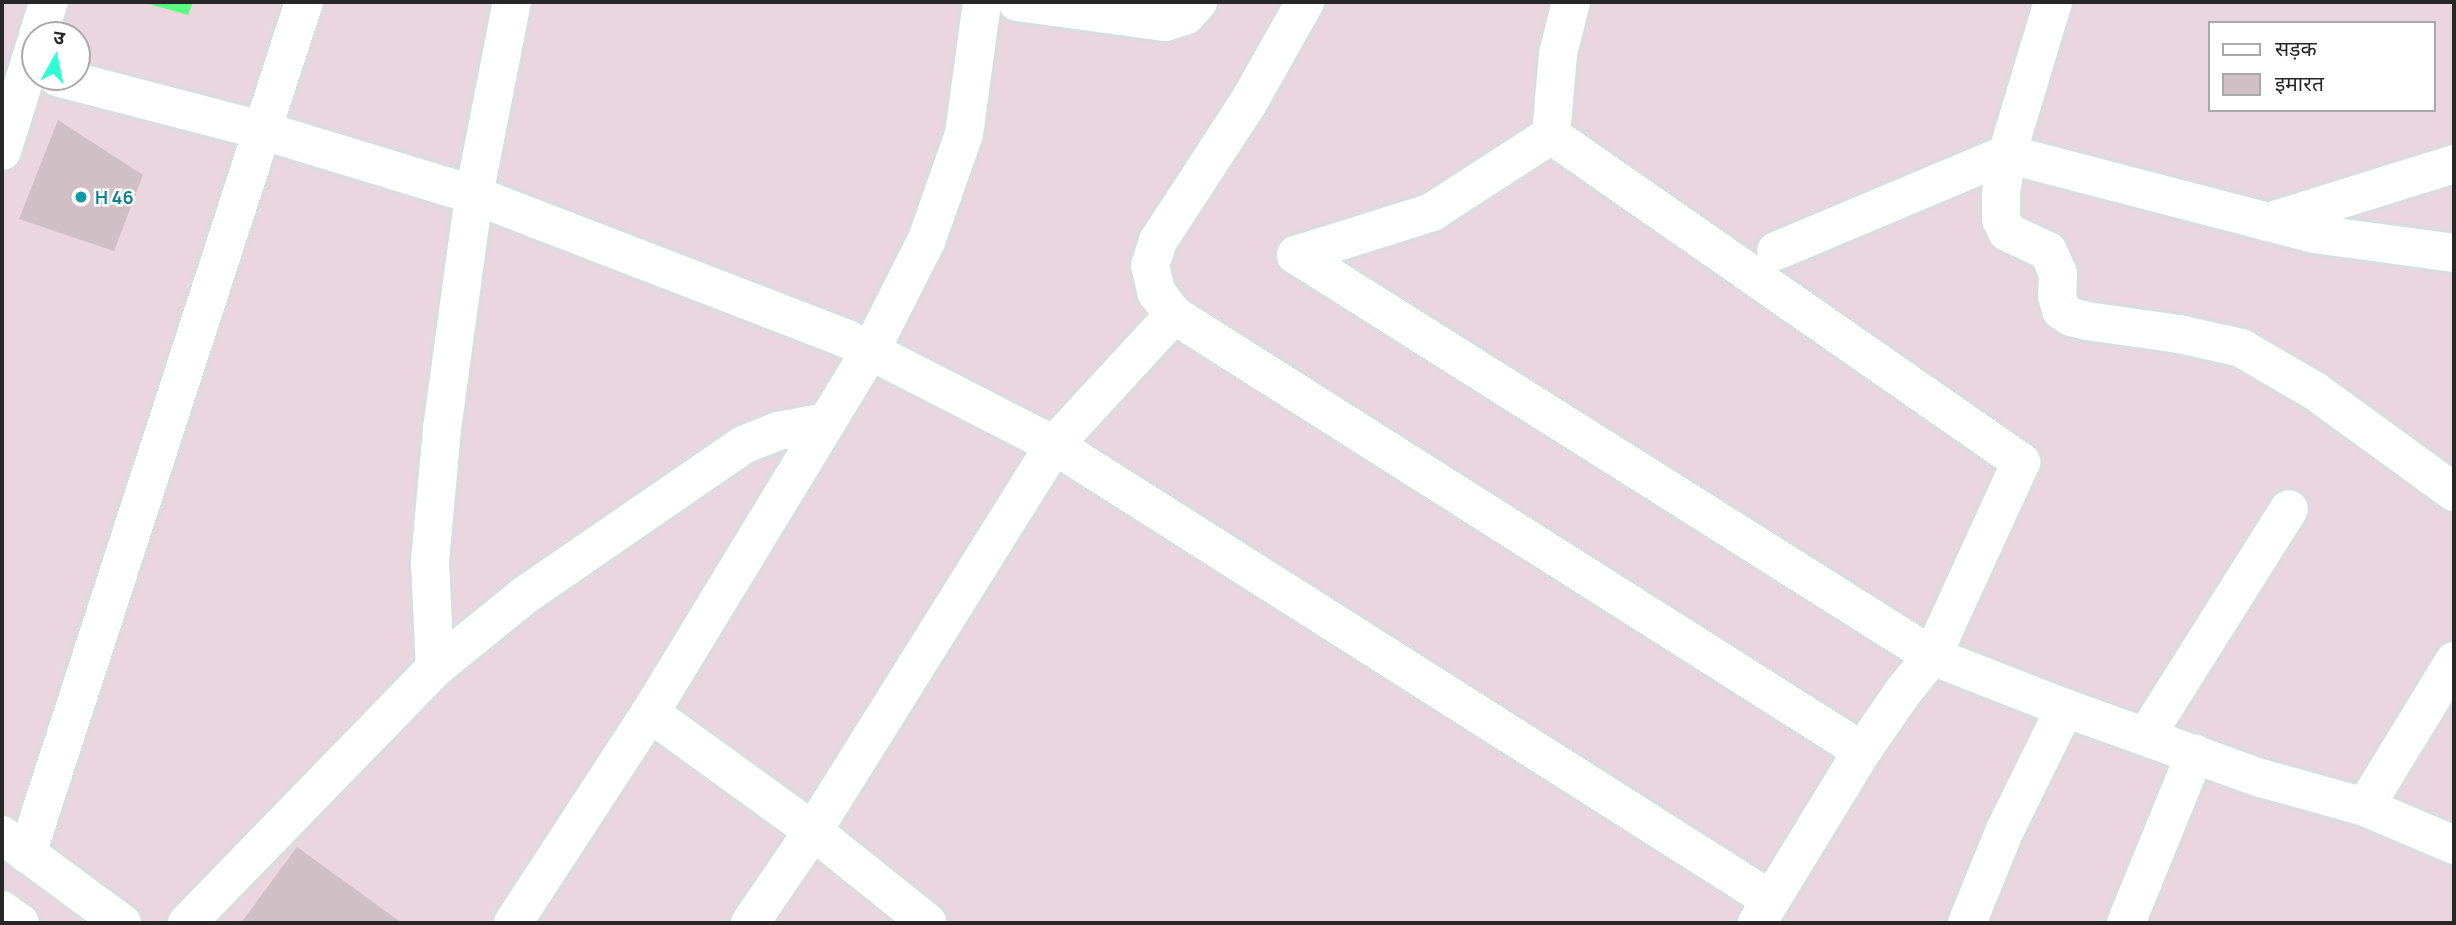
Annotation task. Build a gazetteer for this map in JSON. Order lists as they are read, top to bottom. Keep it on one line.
{"places":["H 46"],"legend":["सड़क","इमारत"],"north":"top"}
